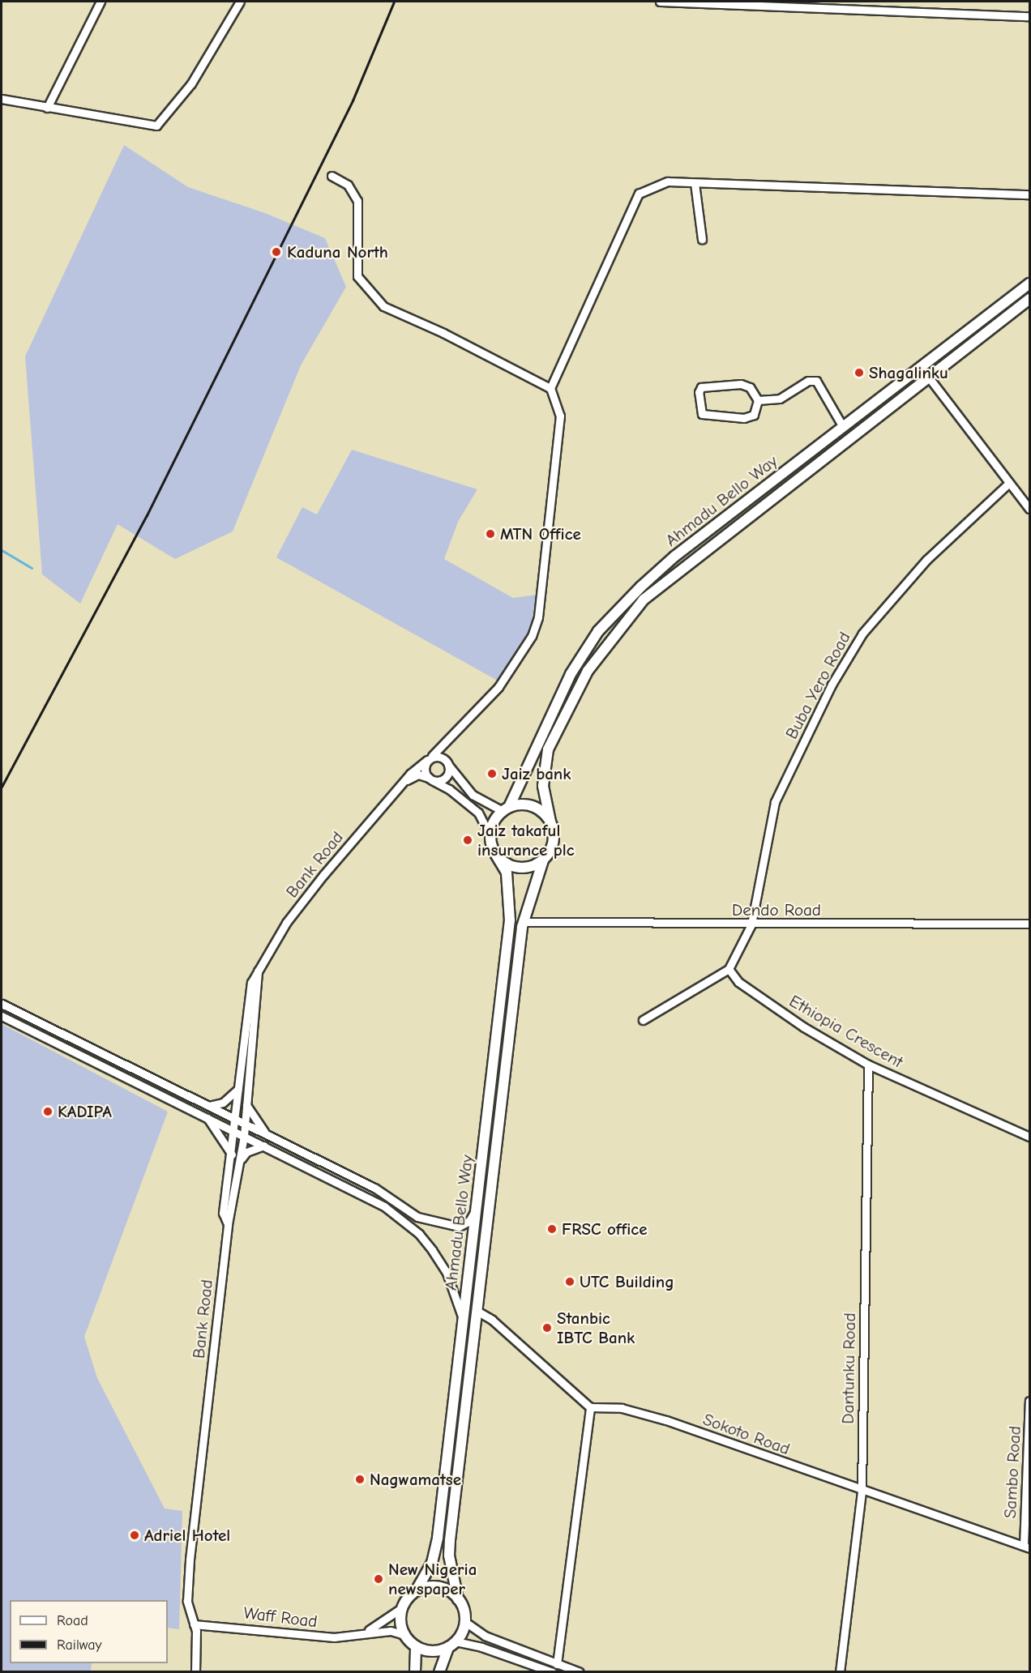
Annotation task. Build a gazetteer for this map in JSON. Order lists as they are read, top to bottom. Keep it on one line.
{"streets":{"main road":["Ahmadu Bello Way"],"street":["Buba Yero Road","Bank Road","Dendo Road","Ethiopia Crescent","Dantunku Road","Sokoto Road","Sambo Road","Waff Road"]},"crossings":[["Ahmadu Bello Way","Dendo Road"],["Ahmadu Bello Way","Waff Road"],["Buba Yero Road","Dendo Road"],["Bank Road","Waff Road"],["Ethiopia Crescent","Dantunku Road"],["Dantunku Road","Sokoto Road"],["Sokoto Road","Sambo Road"]],"places":["Kaduna North","Shagalinku","MTN Office","Jaiz bank","Jaiz takaful insurance plc","KADIPA","FRSC office","UTC Building","Stanbic IBTC Bank","Nagwamatse","Adriel Hotel","New Nigeria newspaper"],"legend":["Road","Railway"]}
